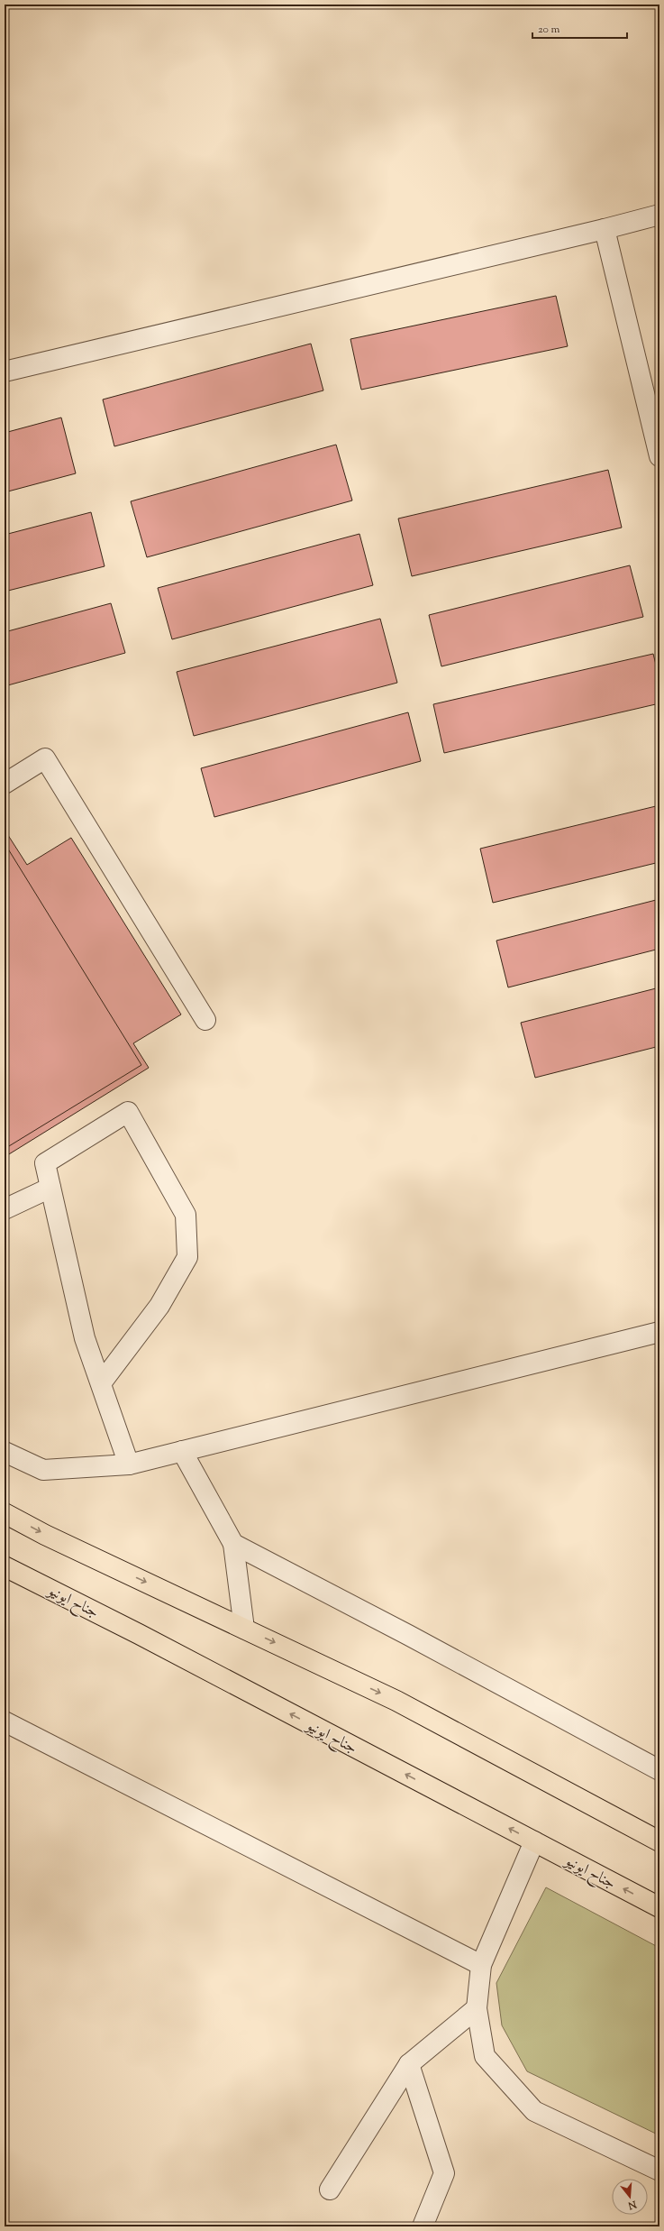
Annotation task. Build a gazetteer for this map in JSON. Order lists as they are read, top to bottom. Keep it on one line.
{"streets":{"main road":["جناح ایونیو"]},"scale_bar":"20 m","north":"bottom"}
